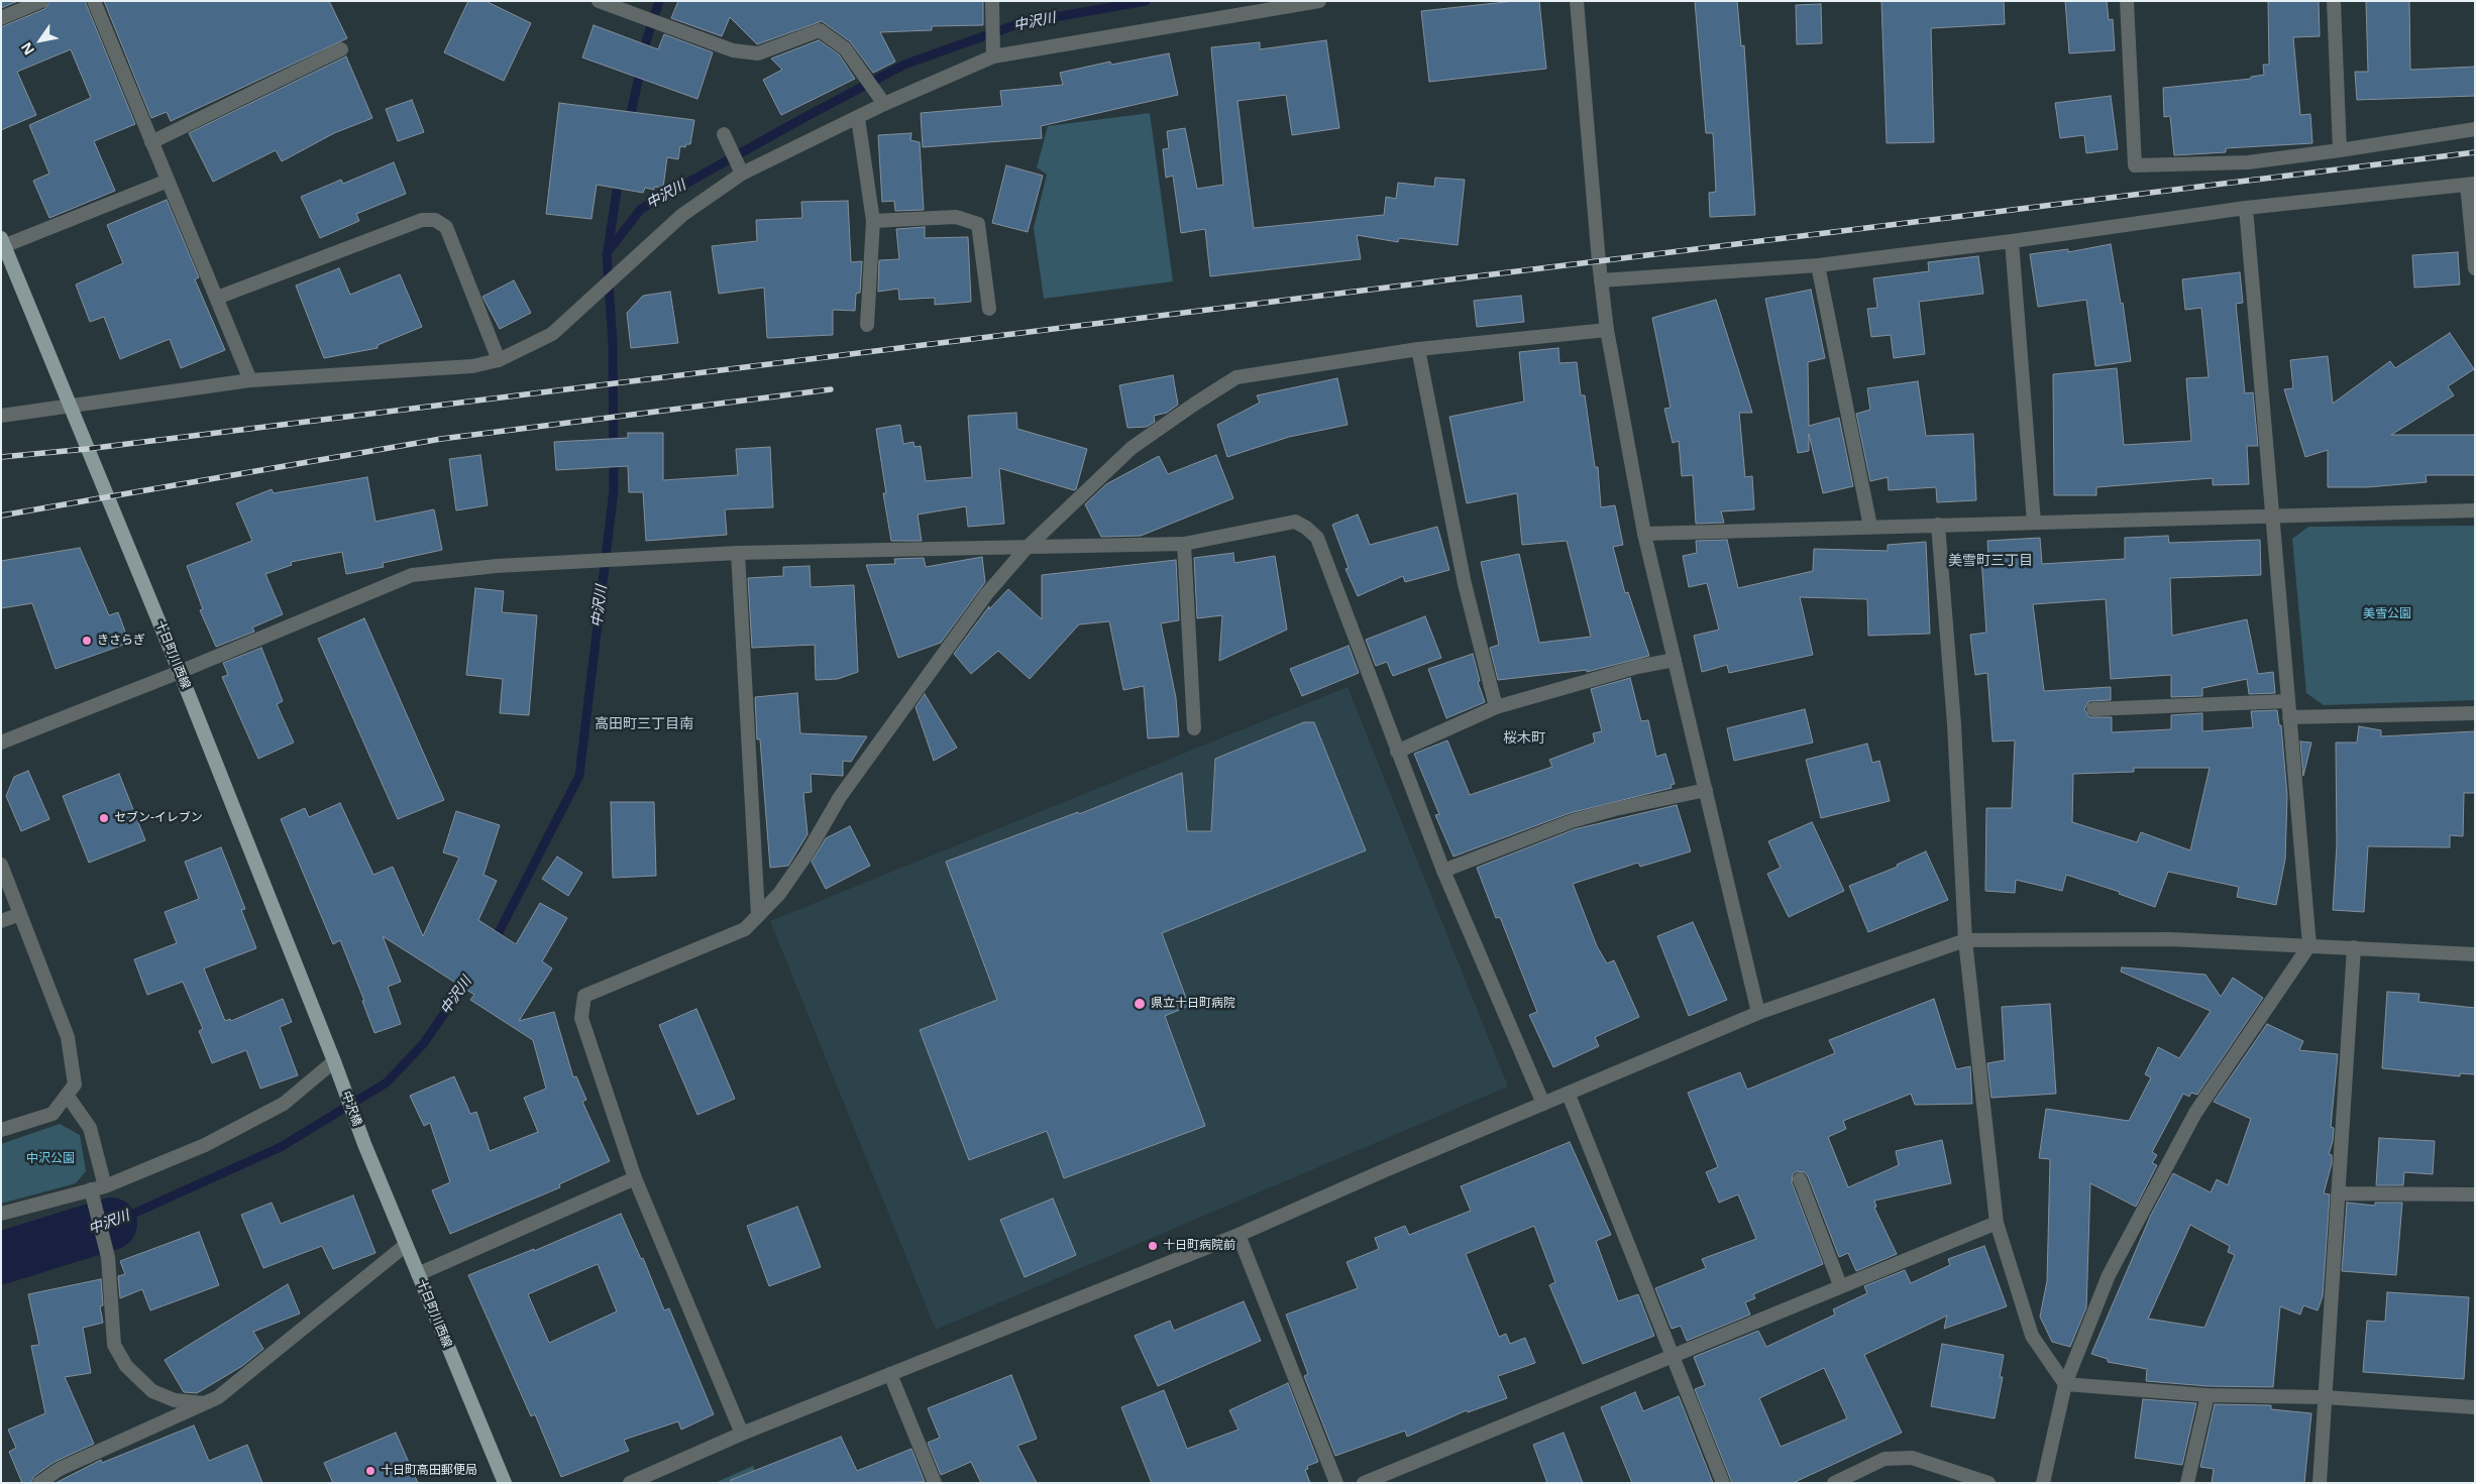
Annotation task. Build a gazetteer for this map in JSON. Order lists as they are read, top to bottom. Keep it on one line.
{"streets":{"main road":["十日町川西線","中沢橋"]},"crossings":[["十日町川西線","中沢橋"]],"districts":["美雪町三丁目","高田町三丁目南","桜木町"],"water":["中沢川"],"parks":["美雪公園","中沢公園"],"places":["きさらぎ","セブン-イレブン","県立十日町病院","十日町病院前","十日町高田郵便局"],"north":"bottom left"}
